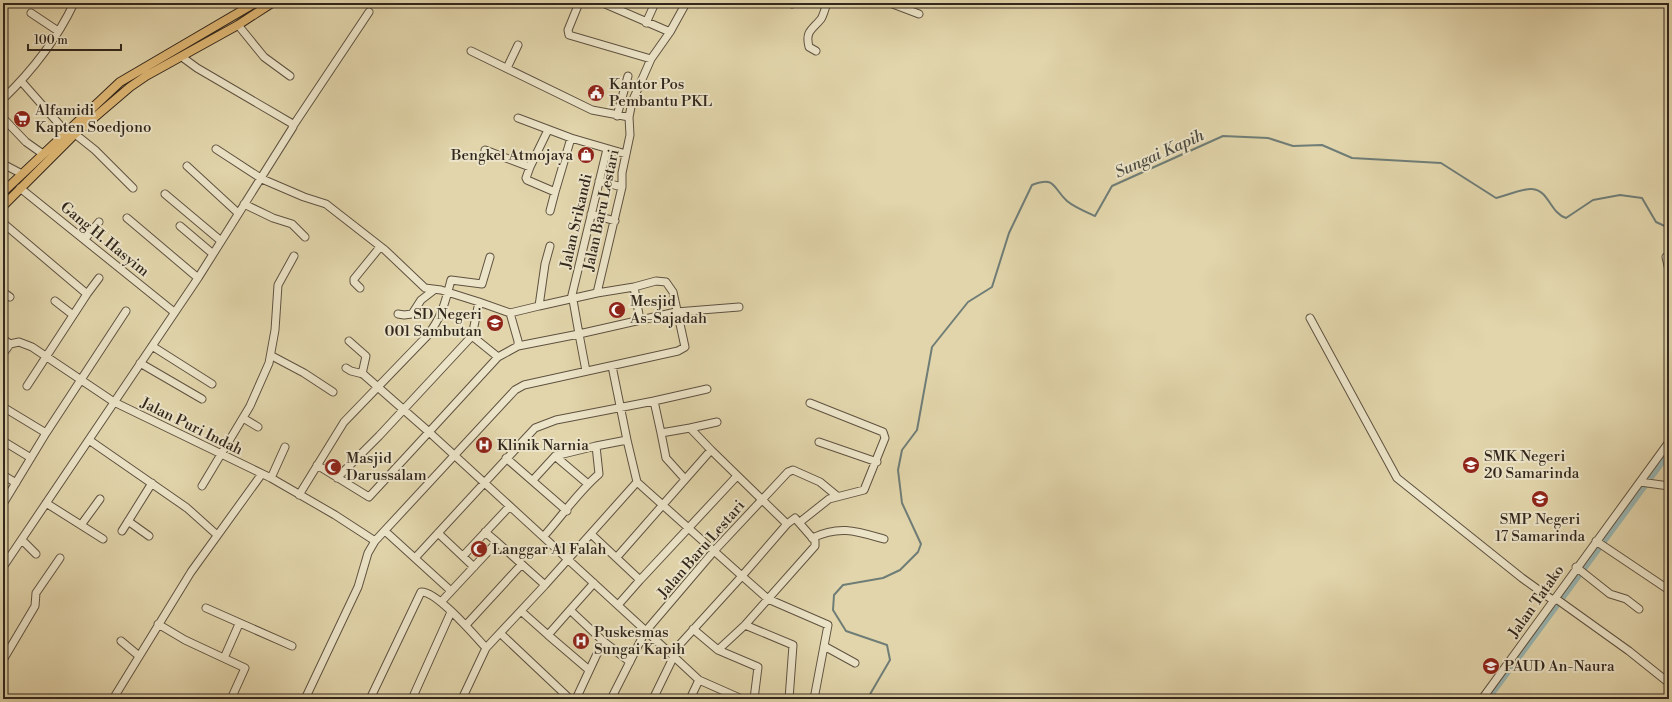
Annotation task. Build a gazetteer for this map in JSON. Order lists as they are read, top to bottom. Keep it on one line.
{"streets":{"street":["Jalan Baru Lestari","Jalan Srikandi","Gang H. Hasyim","Jalan Puri Indah","Jalan Tatako"]},"water":["Sungai Kapih"],"places":{"public building":["Kantor Pos Pembantu PKL"],"supermarket":["Alfamidi Kapten Soedjono"],"shop":["Bengkel Atmojaya"],"mosque":["Mesjid As-Sajadah","Masjid Darussalam","Langgar Al Falah"],"school or university":["SD Negeri 001 Sambutan","SMK Negeri 20 Samarinda","SMP Negeri 17 Samarinda","PAUD An-Naura"],"hospital":["Klinik Narnia","Puskesmas Sungai Kapih"]},"scale_bar":"100 m"}
